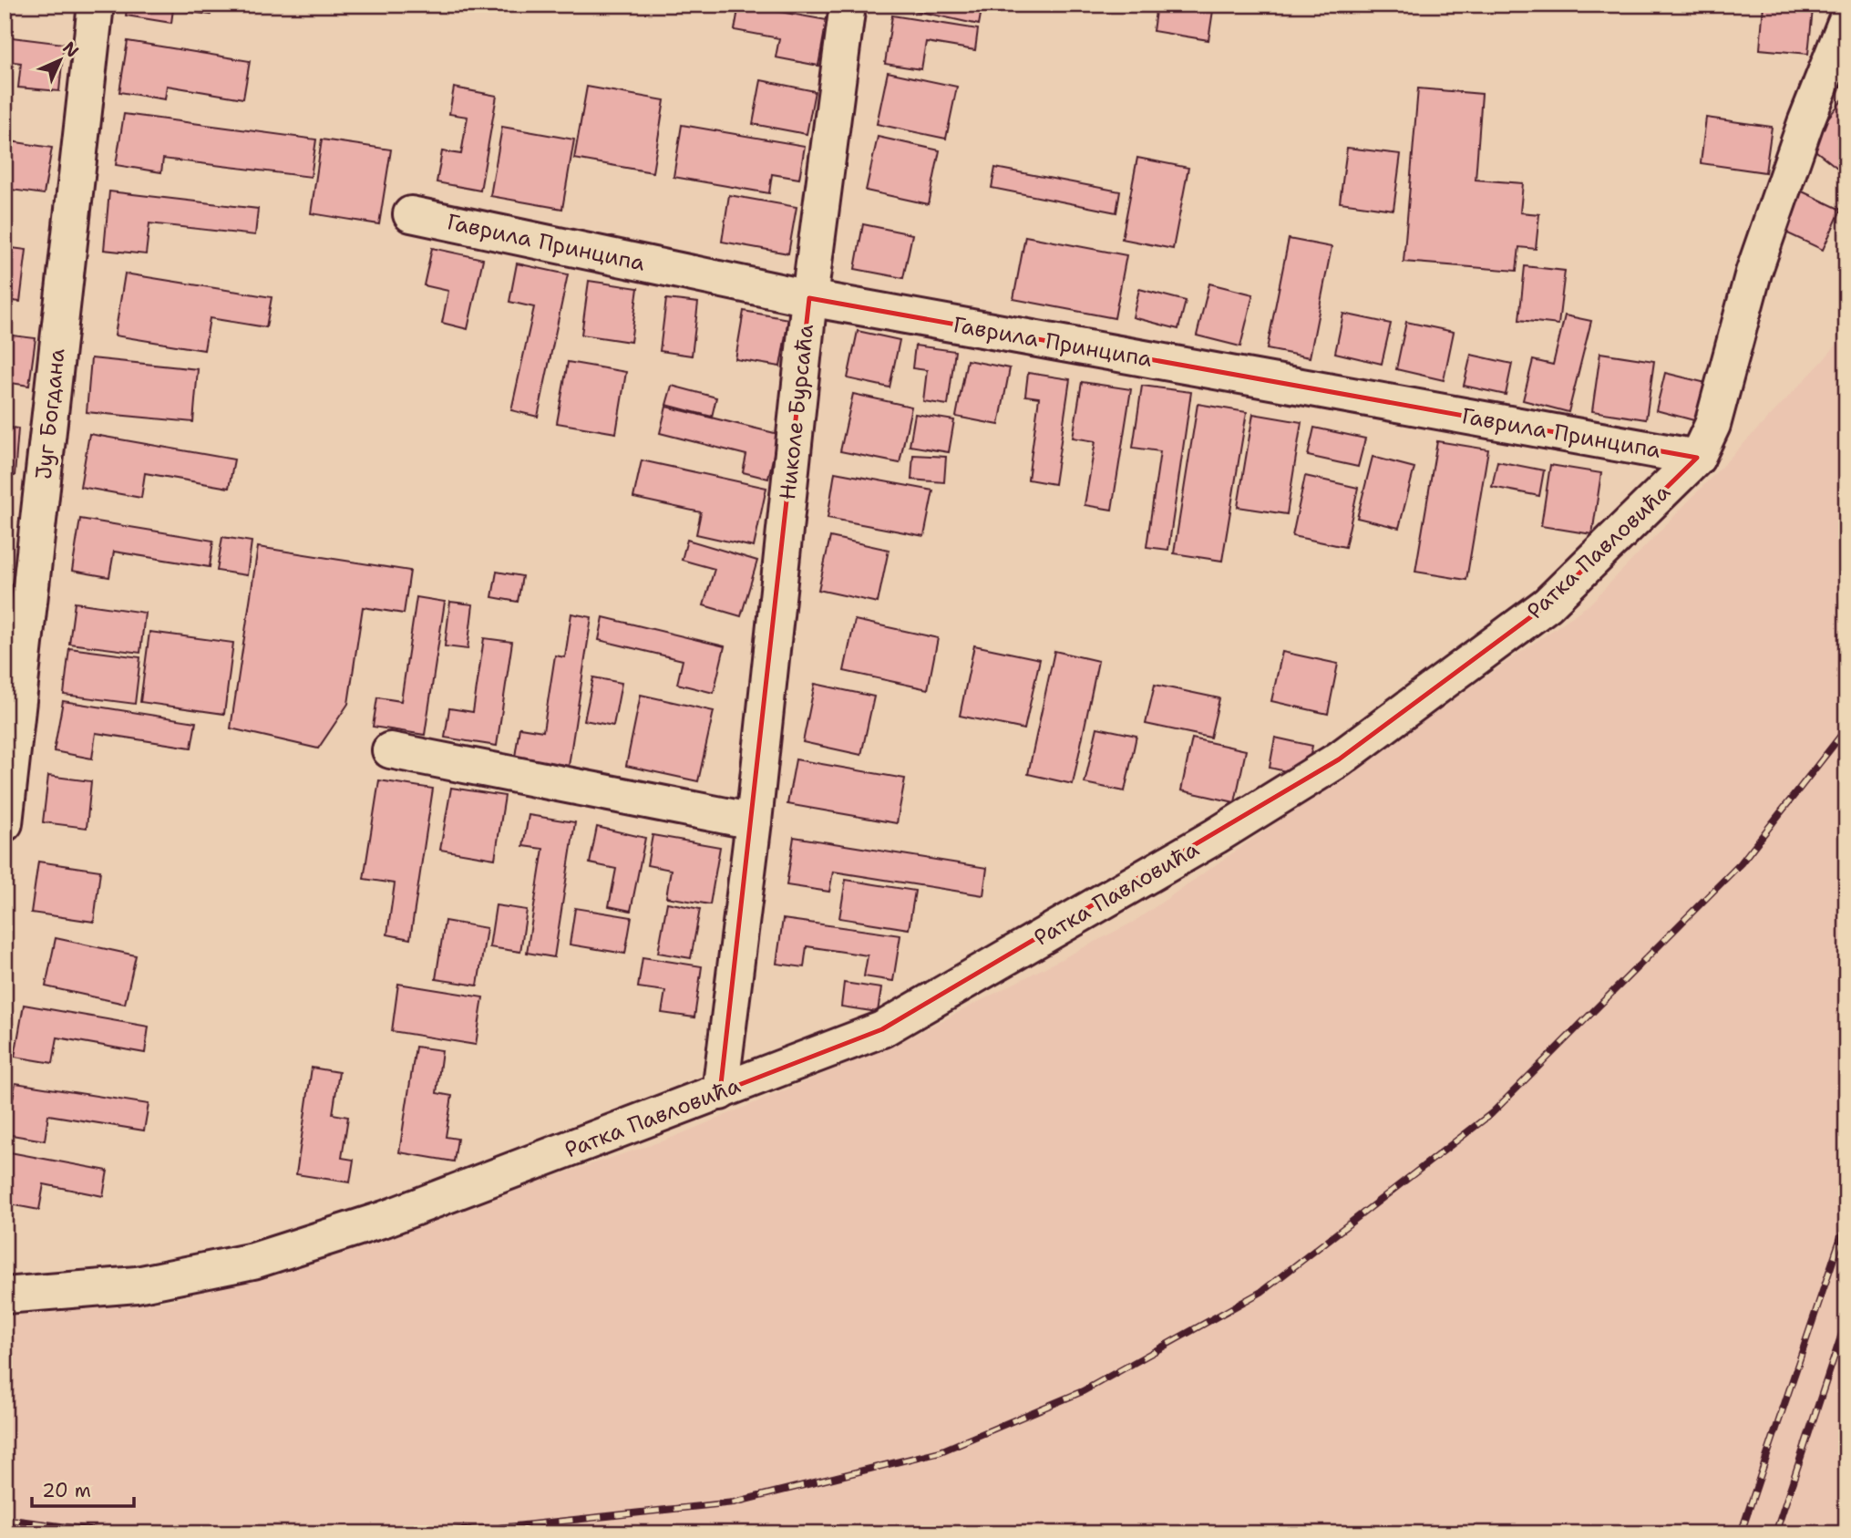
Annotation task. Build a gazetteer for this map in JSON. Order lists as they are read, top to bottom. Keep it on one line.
{"streets":{"street":["Гаврила Принципа","Николе Бурсаћа","Југ Богдана","Ратка Павловића"]},"crossings":[["Гаврила Принципа","Николе Бурсаћа"],["Гаврила Принципа","Ратка Павловића"],["Николе Бурсаћа","Ратка Павловића"]],"scale_bar":"20 m","north":"top right"}
